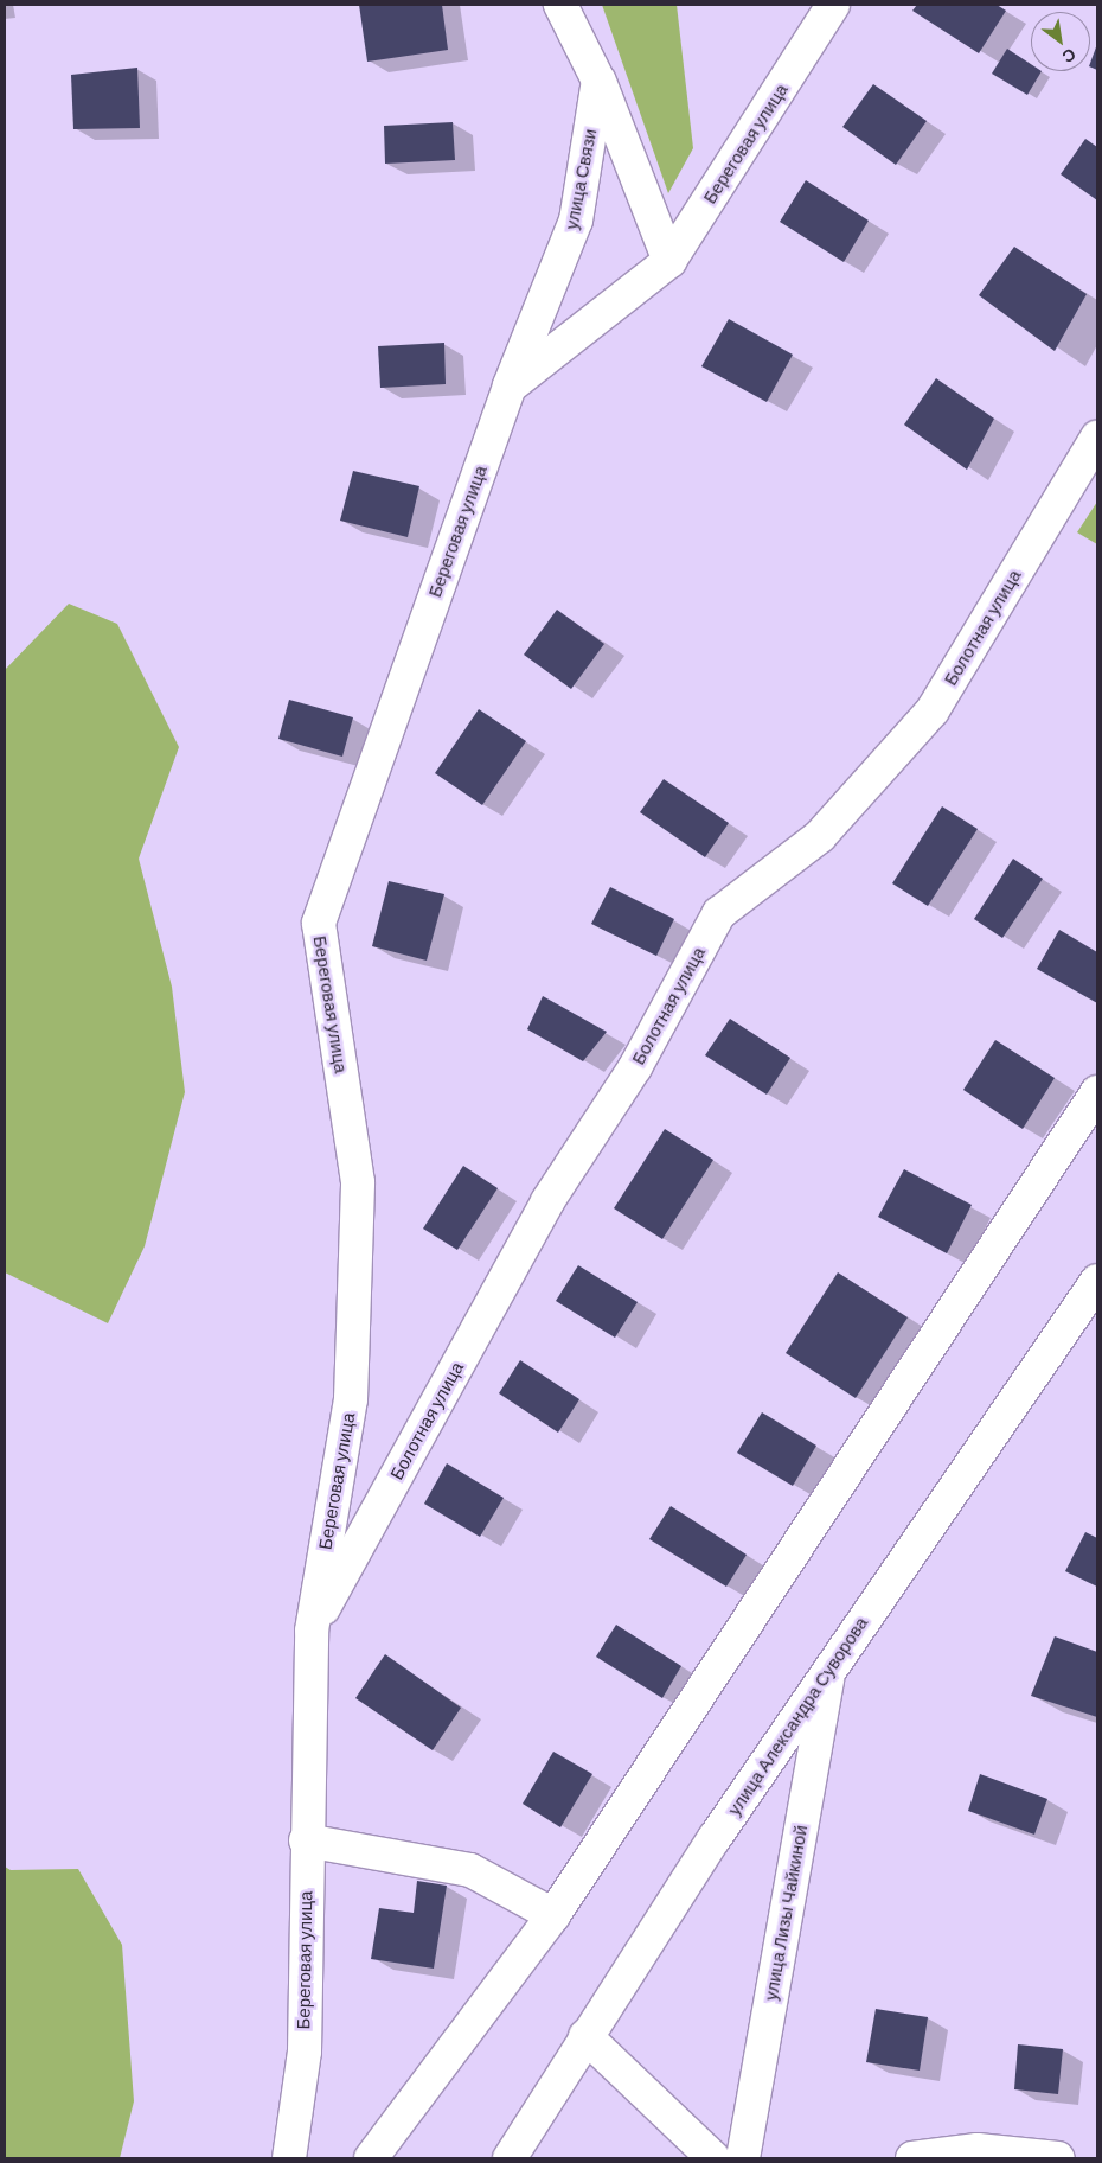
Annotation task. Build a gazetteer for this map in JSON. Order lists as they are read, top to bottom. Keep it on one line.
{"streets":{"street":["Береговая улица","улица Связи","Болотная улица","улица Александра Суворова","улица Лизы Чайкиной"]},"crossings":[["Береговая улица","улица Связи"],["Береговая улица","Болотная улица"],["улица Александра Суворова","улица Лизы Чайкиной"]],"north":"bottom right"}
